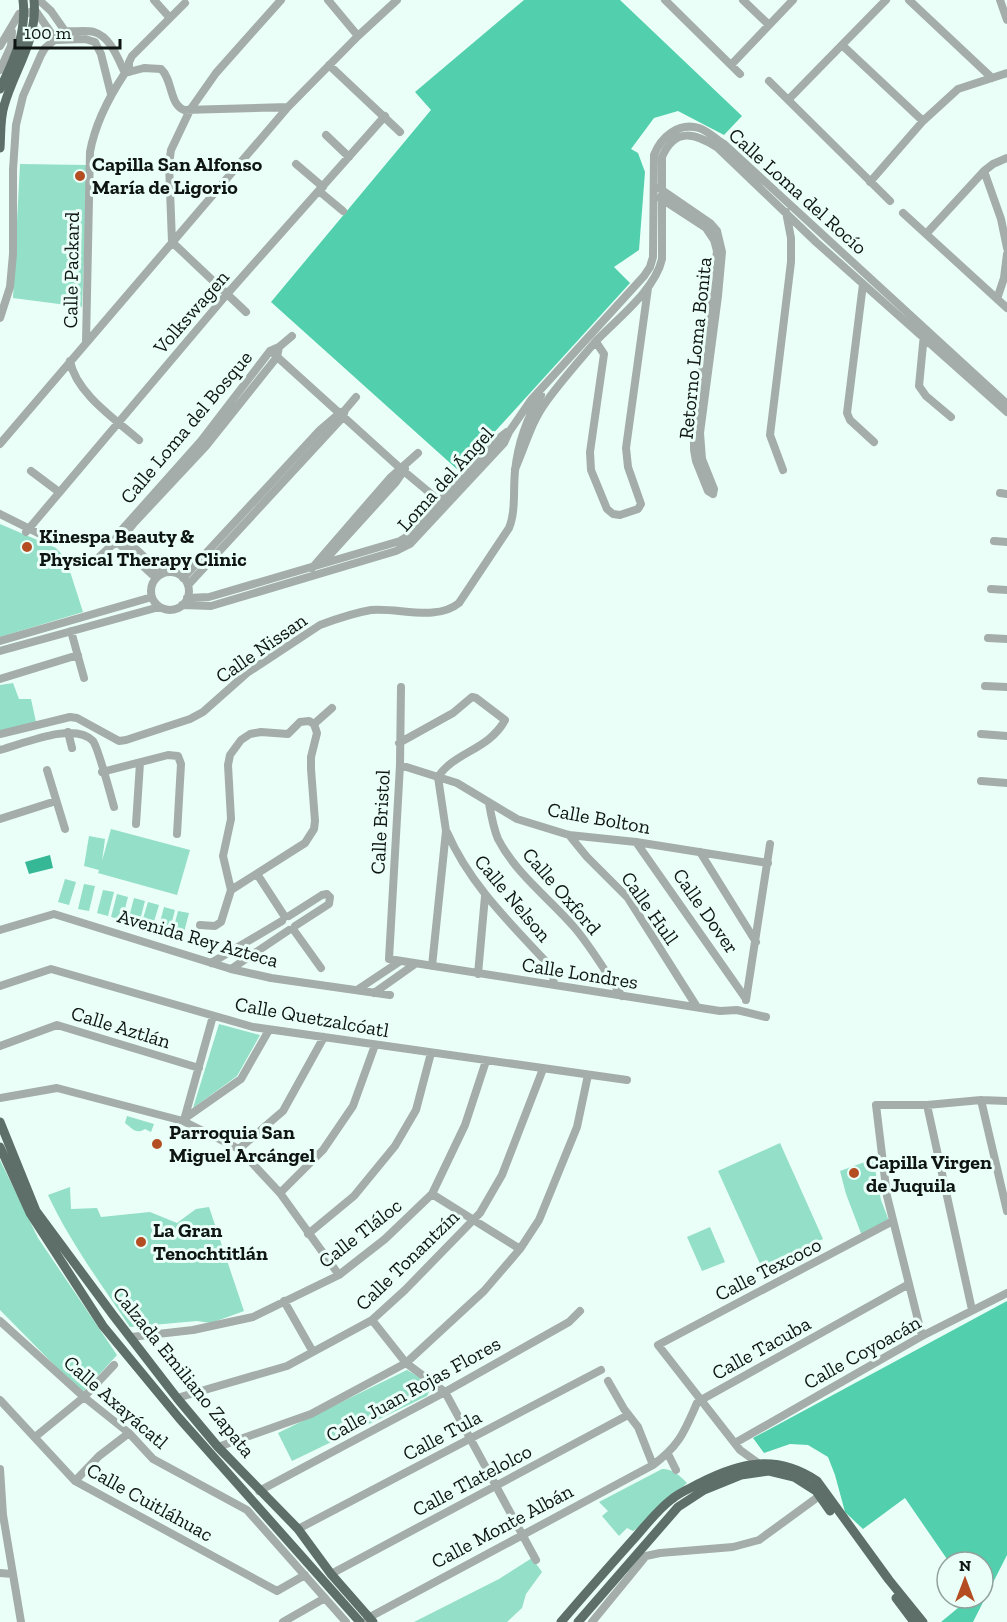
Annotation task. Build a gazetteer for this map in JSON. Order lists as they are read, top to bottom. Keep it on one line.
{"streets":{"main road":["Calzada Emiliano Zapata"],"street":["Calle Loma del Rocío","Calle Packard","Volkswagen","Retorno Loma Bonita","Calle Loma del Bosque","Loma del Ángel","Calle Nissan","Calle Bolton","Calle Bristol","Calle Oxford","Calle Nelson","Calle Hull","Calle Dover","Avenida Rey Azteca","Calle Londres","Calle Quetzalcóatl","Calle Aztlán","Calle Tláloc","Calle Tonantzín","Calle Texcoco","Calle Tacuba","Calle Coyoacán","Calle Juan Rojas Flores","Calle Axayácatl","Calle Tula","Calle Tlatelolco","Calle Cuitláhuac","Calle Monte Albán"]},"crossings":[["Calle Loma del Rocío","Retorno Loma Bonita"],["Calle Loma del Rocío","Loma del Ángel"],["Calle Bolton","Calle Bristol"],["Calle Bolton","Calle Oxford"],["Calle Bolton","Calle Hull"],["Calle Bolton","Calle Dover"],["Calle Bristol","Calle Londres"],["Calle Oxford","Calle Londres"],["Calle Nelson","Calle Londres"],["Calle Hull","Calle Londres"],["Calle Quetzalcóatl","Calle Tláloc"],["Calle Quetzalcóatl","Calle Tonantzín"],["Calle Quetzalcóatl","Calle Juan Rojas Flores"],["Calle Tláloc","Calzada Emiliano Zapata"],["Calle Tonantzín","Calzada Emiliano Zapata"],["Calle Texcoco","Calle Tacuba"],["Calle Tacuba","Calle Monte Albán"],["Calzada Emiliano Zapata","Calle Juan Rojas Flores"],["Calzada Emiliano Zapata","Calle Tula"],["Calzada Emiliano Zapata","Calle Tlatelolco"],["Calzada Emiliano Zapata","Calle Monte Albán"],["Calle Axayácatl","Calle Cuitláhuac"]],"places":["Capilla San Alfonso María de Ligorio","Kinespa Beauty & Physical Therapy Clinic","Parroquia San Miguel Arcángel","Capilla Virgen de Juquila","La Gran Tenochtitlán"],"scale_bar":"100 m","north":"top"}
